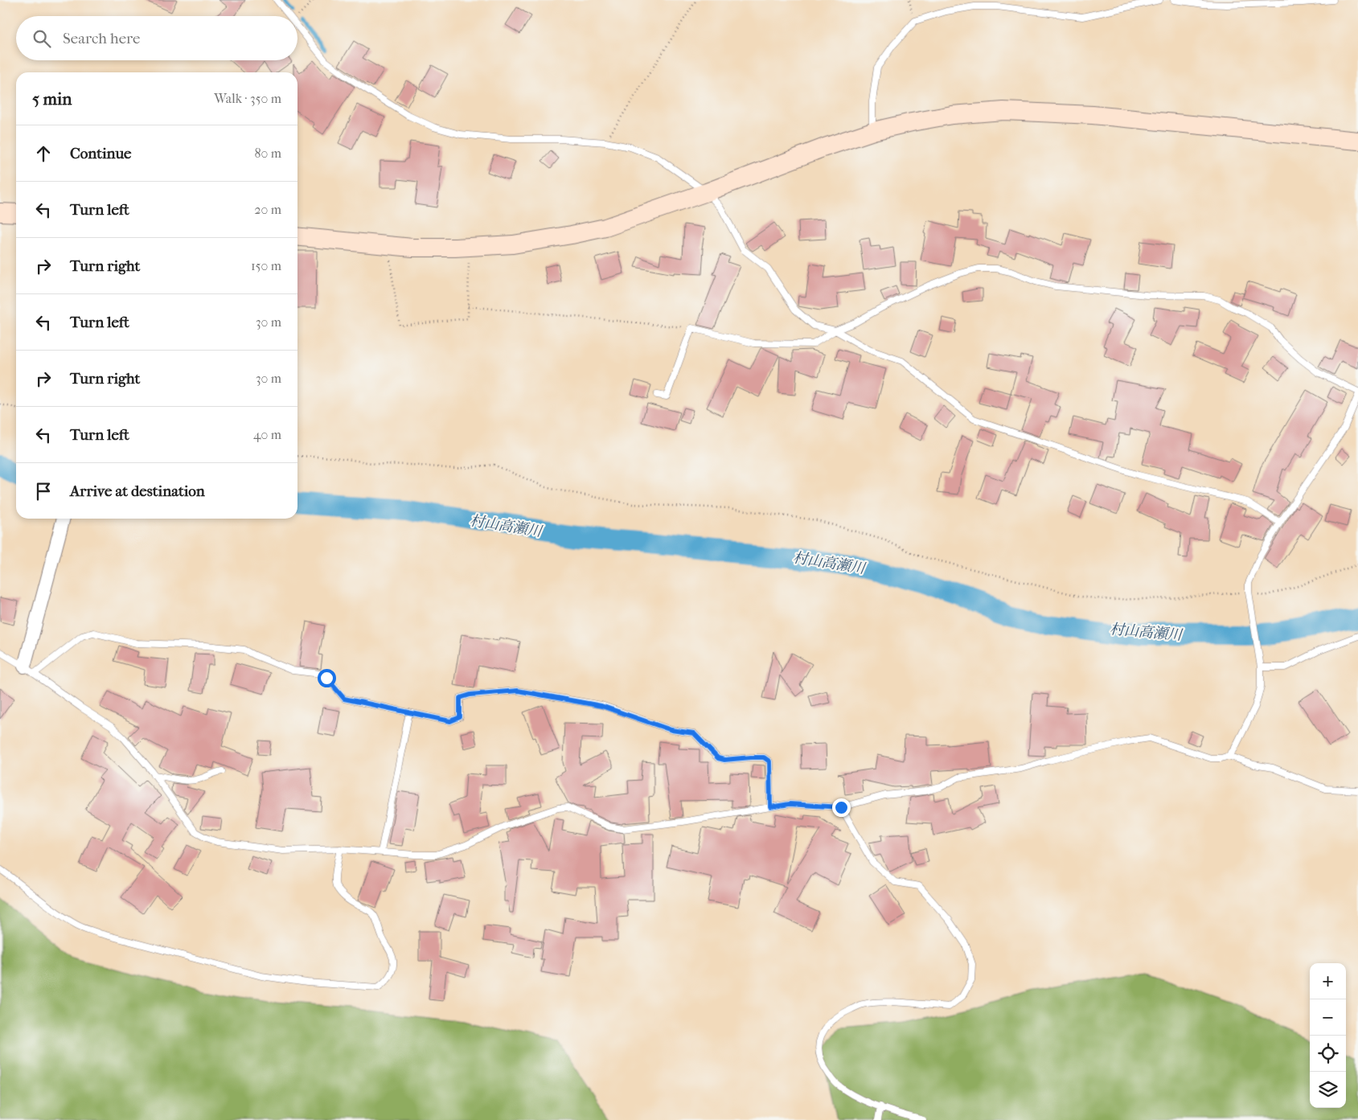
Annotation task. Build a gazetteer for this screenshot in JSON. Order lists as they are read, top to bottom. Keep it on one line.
{"water":["村山高瀬川"],"page":{"search":"Search here","heading":["5 min","Walk · 350 m"],"list":[["Continue","80 m"],["Turn left","20 m"],["Turn right","150 m"],["Turn left","30 m"],["Turn right","30 m"],["Turn left","40 m"],"Arrive at destination"],"map_buttons":["+","−"]}}
